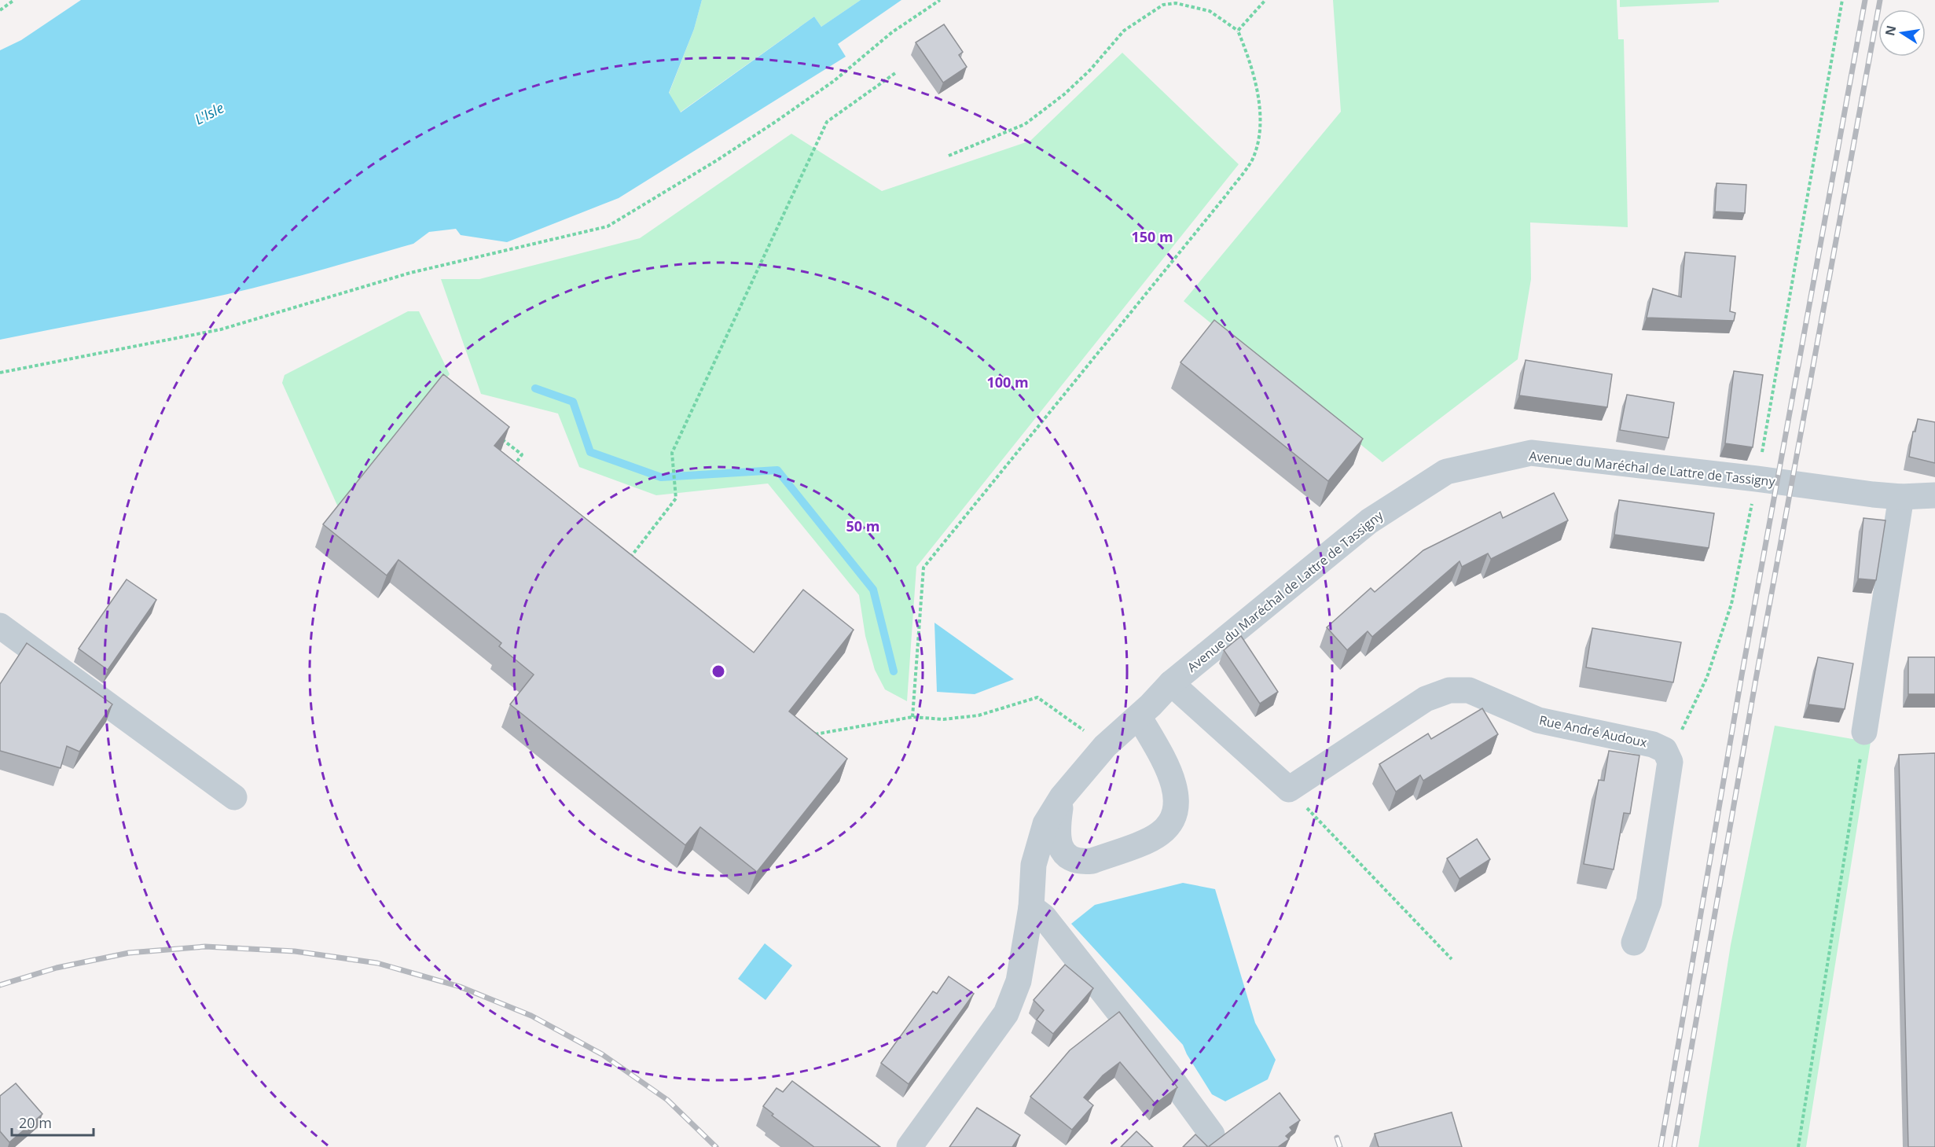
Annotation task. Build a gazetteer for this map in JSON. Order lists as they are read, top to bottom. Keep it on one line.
{"streets":{"street":["Avenue du Maréchal de Lattre de Tassigny","Rue André Audoux"]},"water":["L'Isle"],"scale_bar":"20 m","north":"left","rings":["150 m","100 m","50 m"]}
